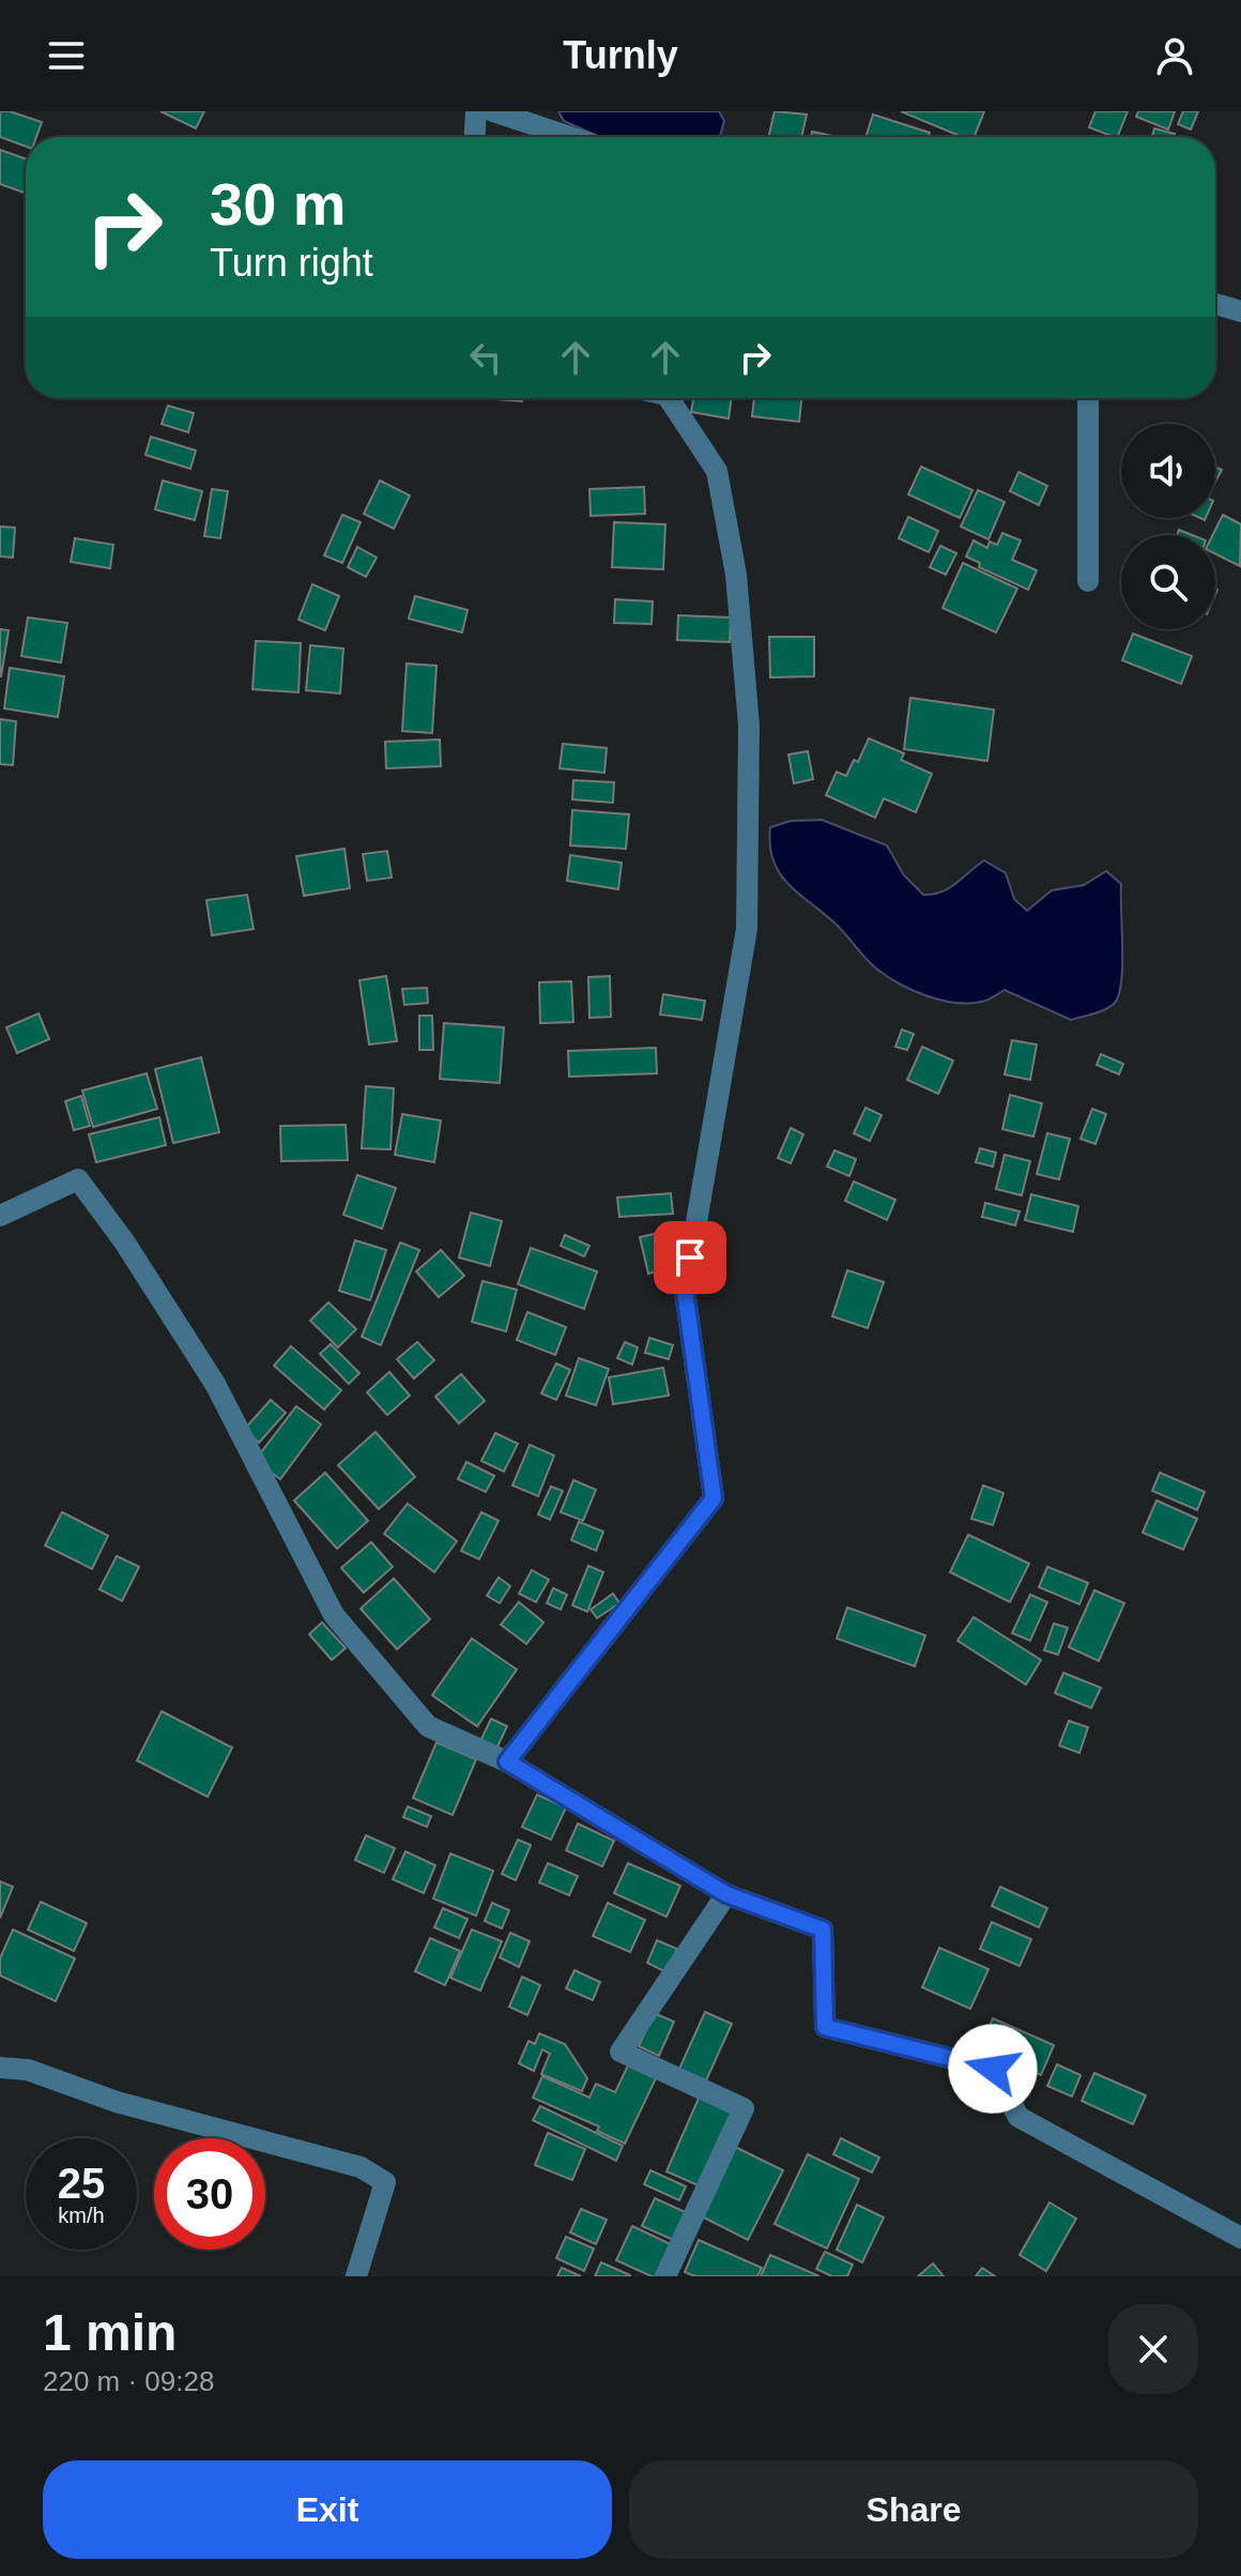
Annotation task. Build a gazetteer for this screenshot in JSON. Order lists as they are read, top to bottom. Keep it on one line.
{"page":{"header":"Turnly","turn":["30 m","Turn right"],"speed":"25 km/h","limit":"30","heading":["1 min","220 m · 09:28"],"buttons":["Exit","Share"]}}
